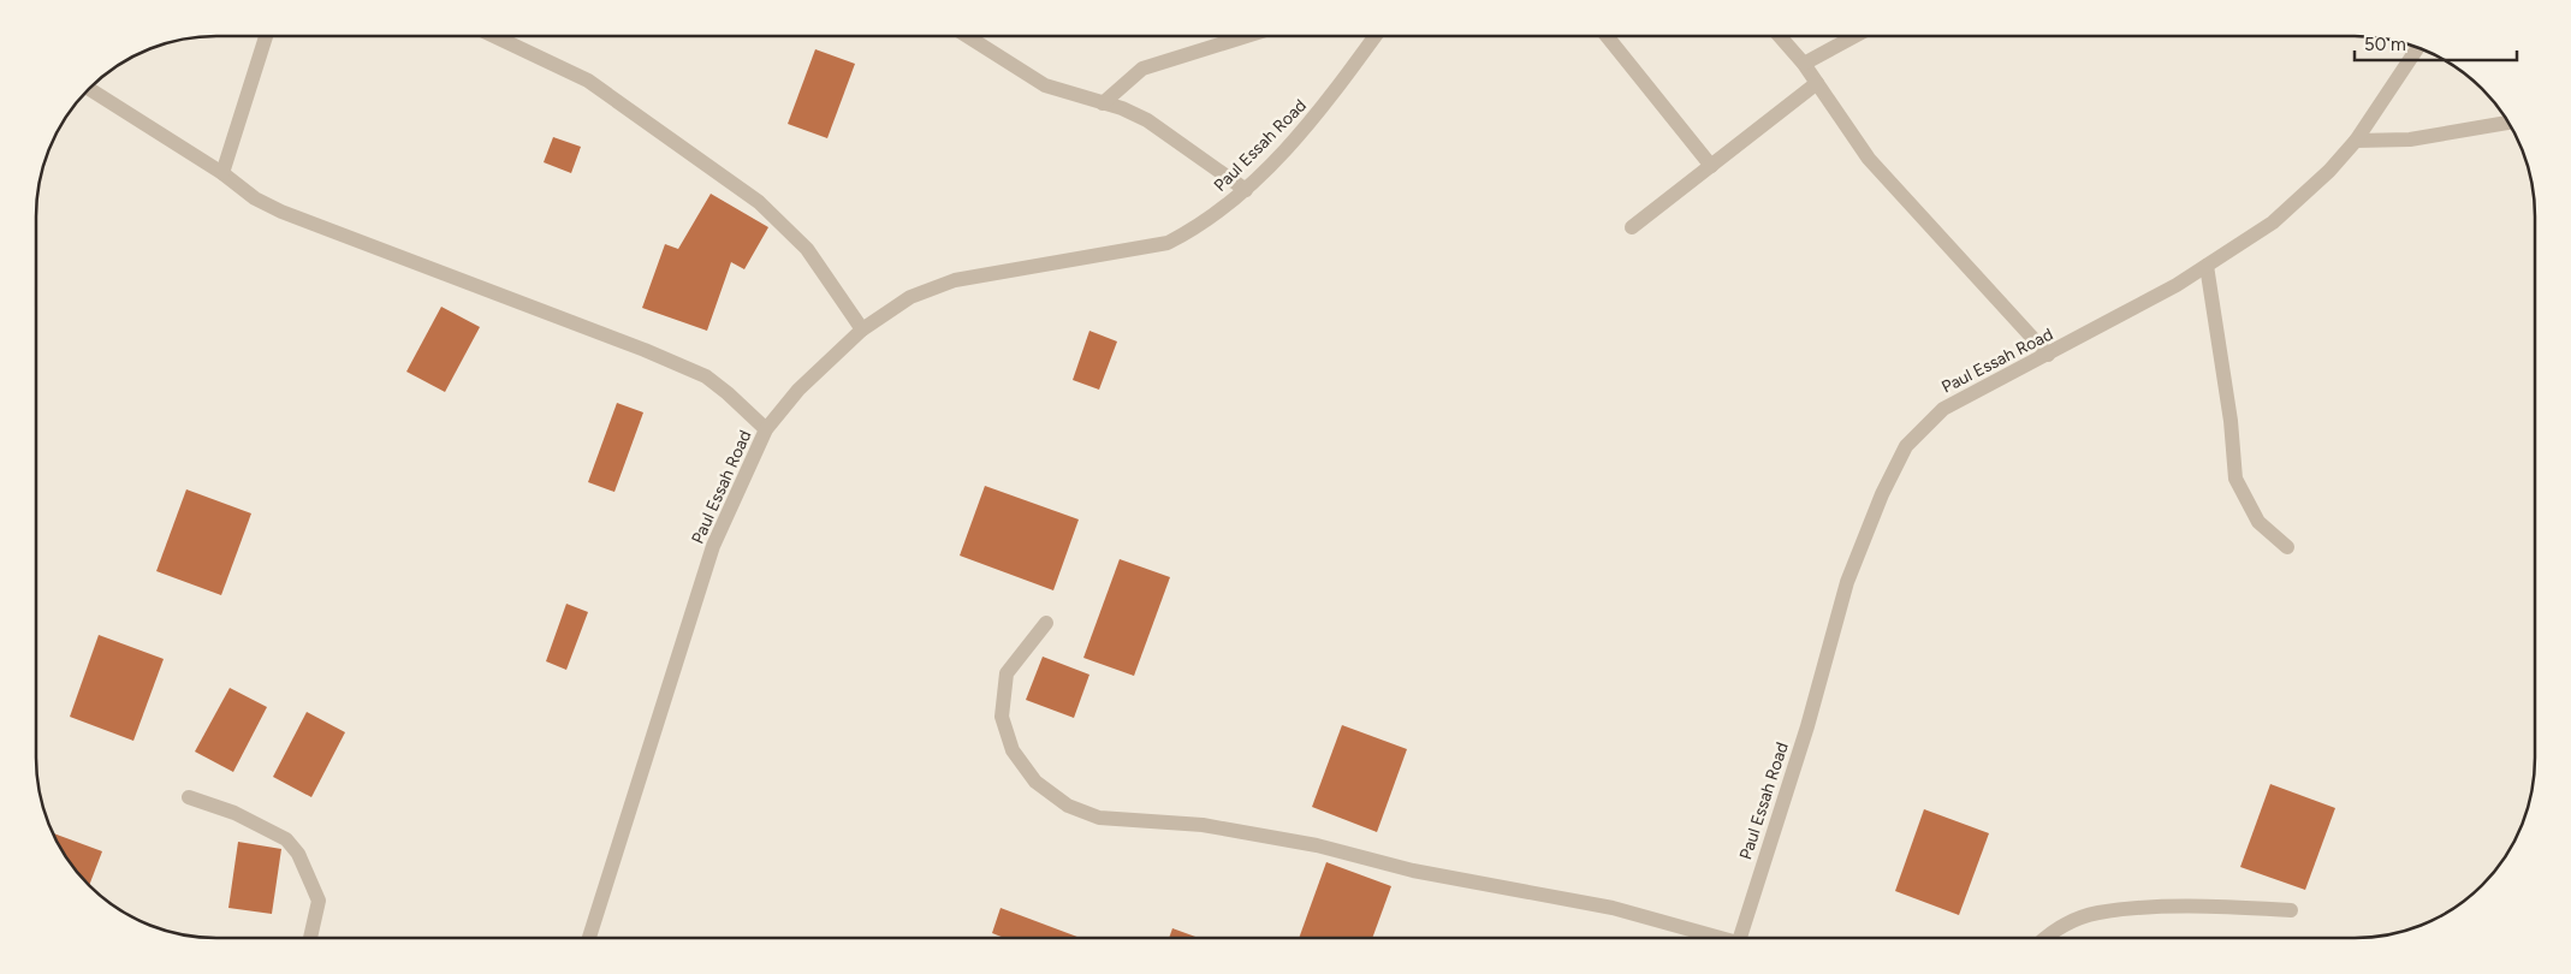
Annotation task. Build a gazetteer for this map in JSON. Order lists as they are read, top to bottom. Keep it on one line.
{"streets":{"street":["Paul Essah Road"]},"scale_bar":"50 m"}
